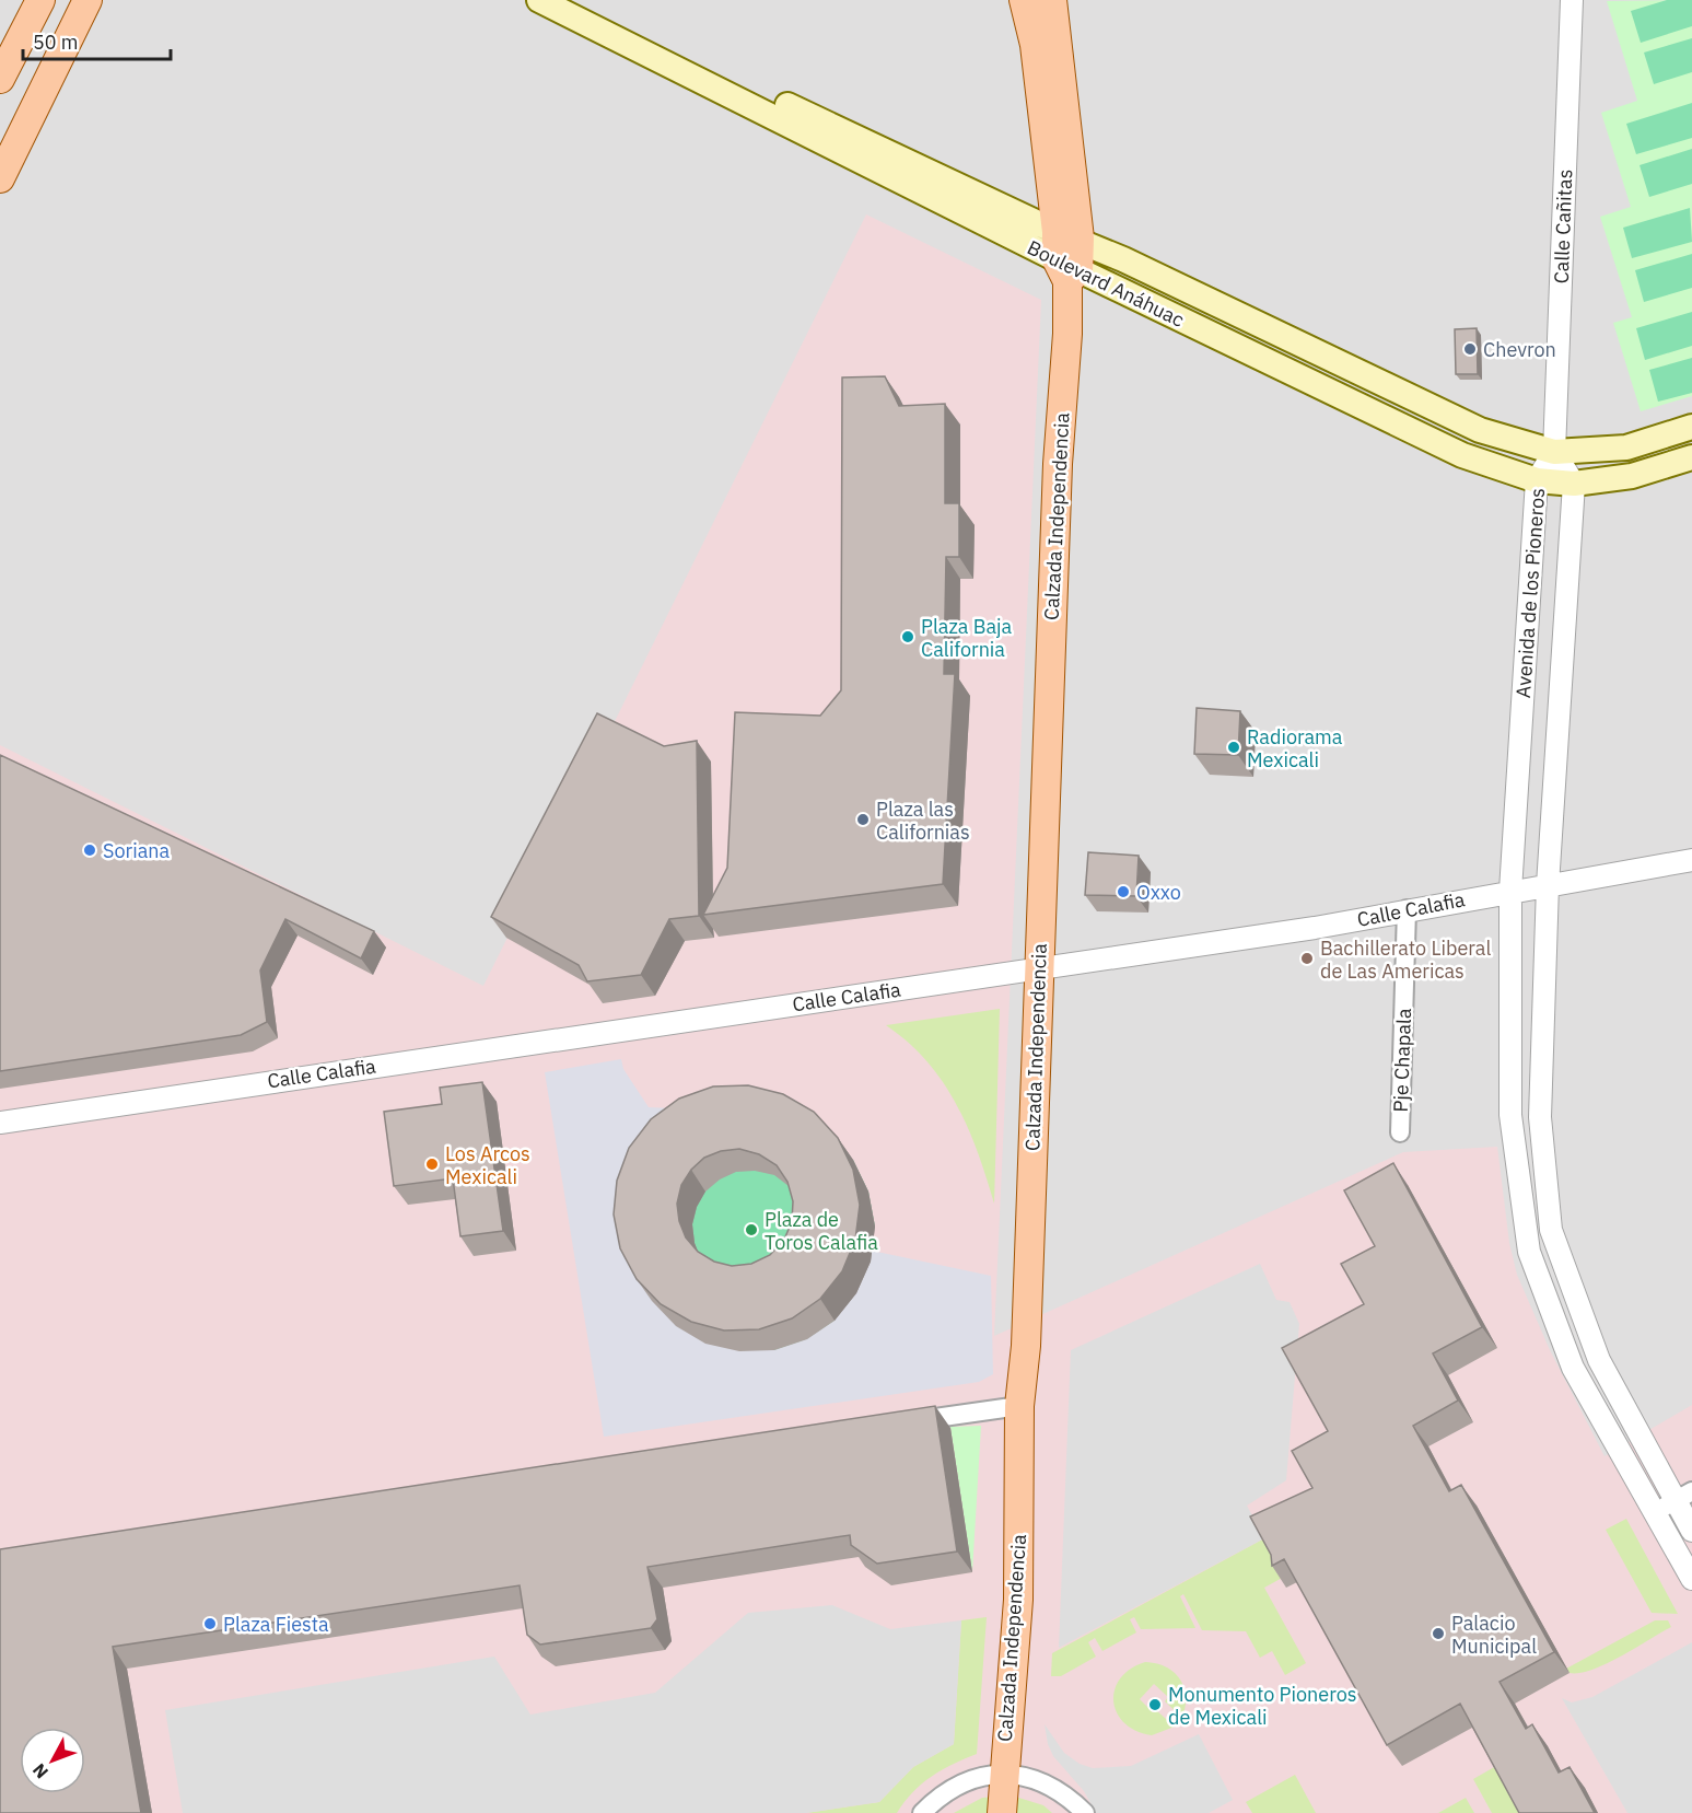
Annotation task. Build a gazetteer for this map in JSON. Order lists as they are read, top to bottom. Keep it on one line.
{"streets":{"main road":["Boulevard Anáhuac","Calzada Independencia"],"street":["Calle Cañitas","Avenida de los Pioneros","Calle Calafia","Pje Chapala"]},"crossings":[["Calle Cañitas","Boulevard Anáhuac"],["Calle Cañitas","Avenida de los Pioneros"],["Boulevard Anáhuac","Calzada Independencia"],["Boulevard Anáhuac","Avenida de los Pioneros"],["Calzada Independencia","Calle Calafia"],["Avenida de los Pioneros","Calle Calafia"],["Calle Calafia","Pje Chapala"]],"places":["Chevron","Plaza Baja California","Radiorama Mexicali","Plaza las Californias","Soriana","Oxxo","Bachillerato Liberal de Las Americas","Los Arcos Mexicali","Plaza de Toros Calafia","Plaza Fiesta","Palacio Municipal","Monumento Pioneros de Mexicali"],"scale_bar":"50 m","north":"bottom left"}
